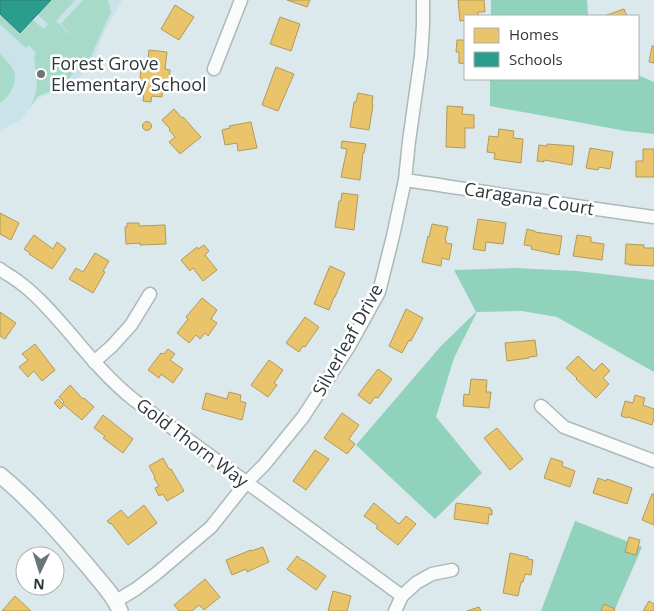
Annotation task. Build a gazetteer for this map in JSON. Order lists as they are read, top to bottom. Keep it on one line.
{"streets":{"street":["Caragana Court","Silverleaf Drive","Gold Thorn Way"]},"crossings":[["Caragana Court","Silverleaf Drive"],["Silverleaf Drive","Gold Thorn Way"]],"places":["Forest Grove Elementary School"],"legend":["Homes","Schools"],"north":"bottom"}
